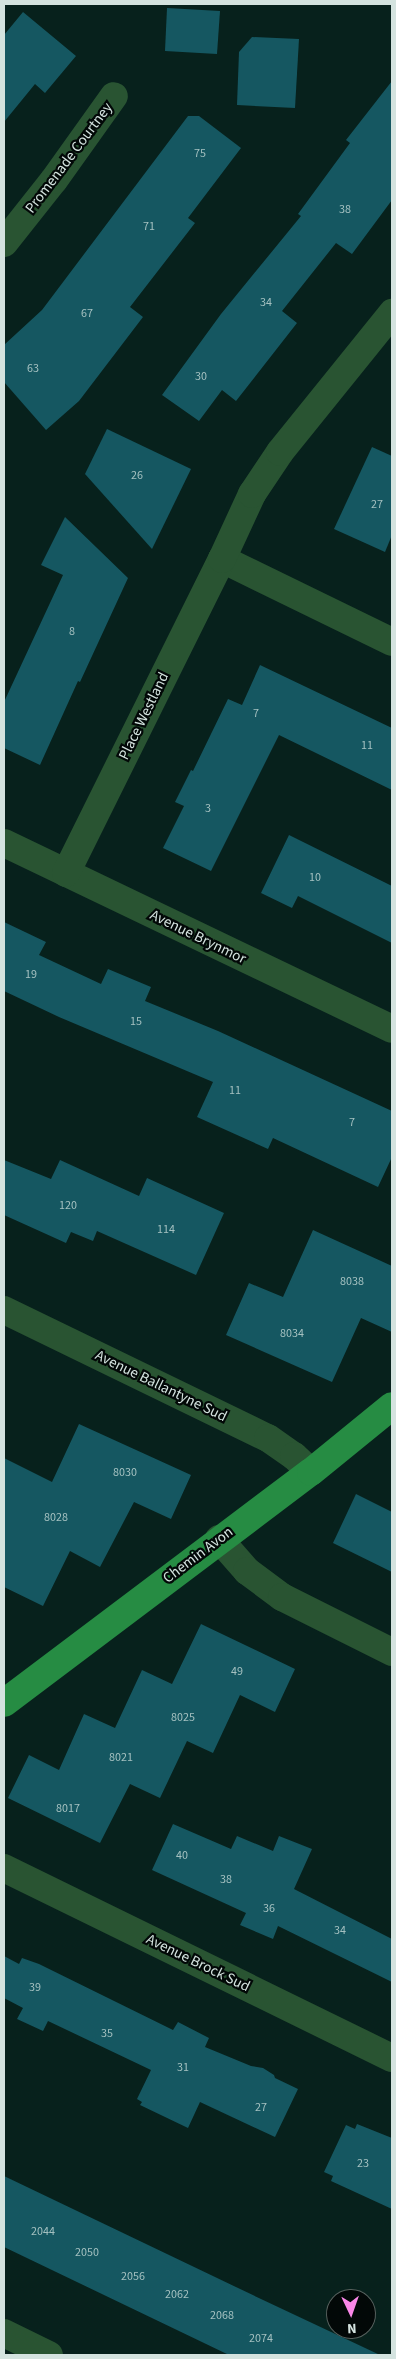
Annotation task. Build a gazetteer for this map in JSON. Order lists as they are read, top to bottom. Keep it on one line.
{"streets":{"main road":["Chemin Avon"],"street":["Promenade Courtney","Place Westland","Avenue Brynmor","Avenue Ballantyne Sud","Avenue Brock Sud"]},"crossings":[["Place Westland","Avenue Brynmor"],["Avenue Ballantyne Sud","Chemin Avon"]],"house_numbers":["75","38","71","34","67","63","30","26","27","8","7","11","3","10","19","15","11","7","120","114","8038","8034","8030","8028","49","8025","8021","8017","40","38","36","34","39","35","31","27","23","2044","2050","2056","2062","2068","2074"],"north":"bottom"}
